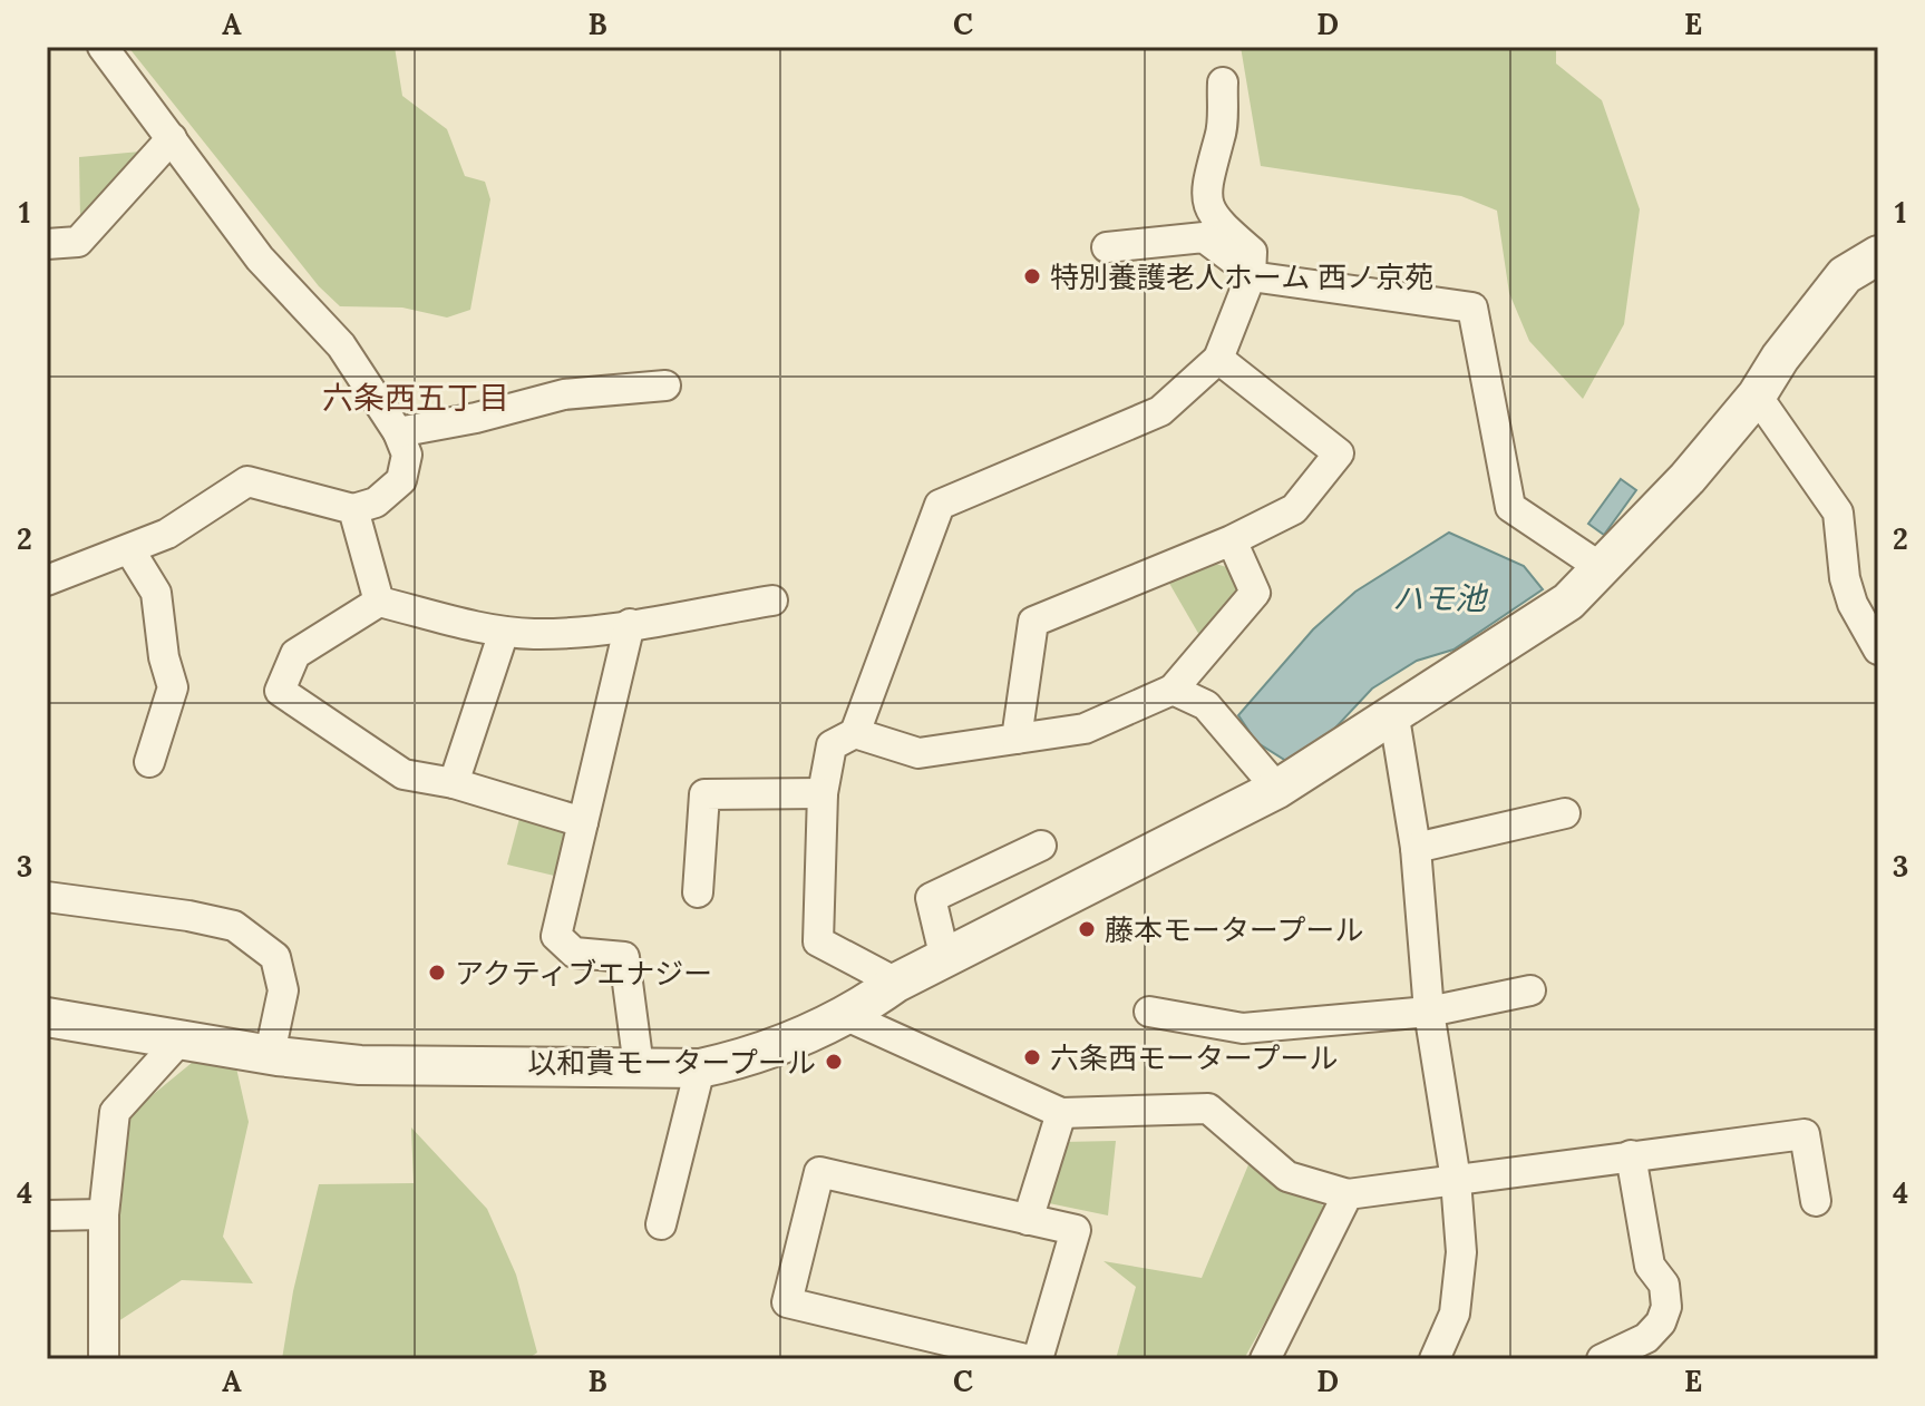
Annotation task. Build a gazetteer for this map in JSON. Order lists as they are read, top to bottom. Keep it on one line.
{"districts":["六条西五丁目"],"water":["ハモ池"],"places":["特別養護老人ホーム 西ノ京苑","藤本モータープール","アクティブエナジー","六条西モータープール","以和貴モータープール"],"grid":{"columns":["A","B","C","D","E"],"rows":["1","2","3","4"]}}
